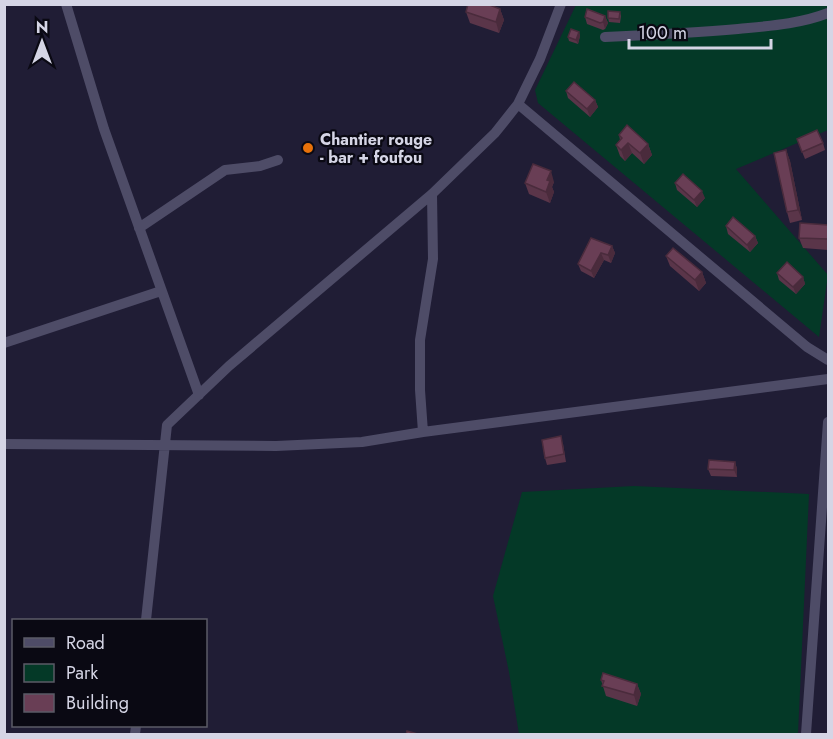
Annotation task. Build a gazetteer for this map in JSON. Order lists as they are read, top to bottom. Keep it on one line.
{"places":["Chantier rouge - bar + foufou"],"legend":["Road","Park","Building"],"scale_bar":"100 m","north":"top"}
